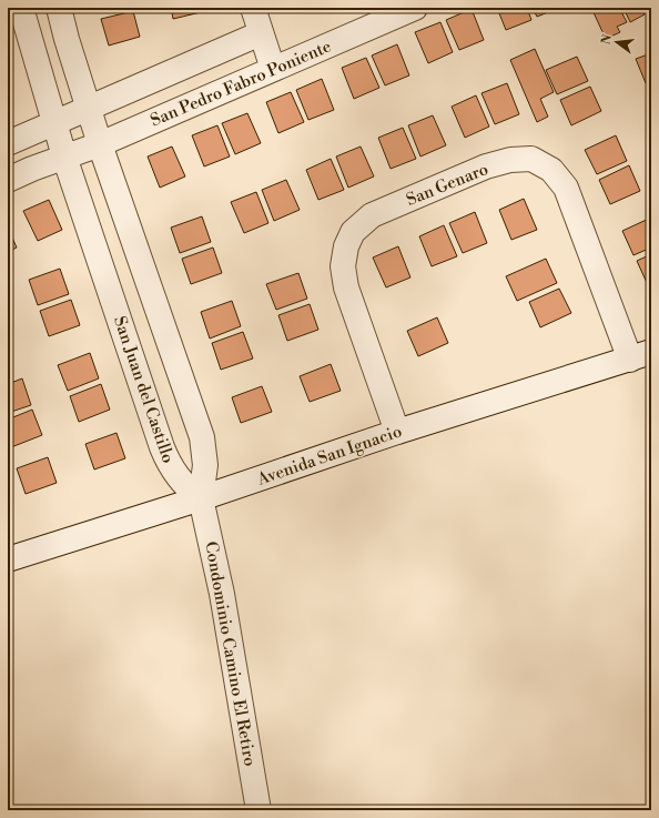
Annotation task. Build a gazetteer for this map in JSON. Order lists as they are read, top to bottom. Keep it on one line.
{"streets":{"street":["San Pedro Fabro Poniente","San Genaro","San Juan del Castillo","Avenida San Ignacio","Condominio Camino El Retiro"]},"crossings":[["San Pedro Fabro Poniente","San Juan del Castillo"],["San Genaro","Avenida San Ignacio"],["San Juan del Castillo","Avenida San Ignacio"],["San Juan del Castillo","Condominio Camino El Retiro"],["Avenida San Ignacio","Condominio Camino El Retiro"]],"north":"left"}
